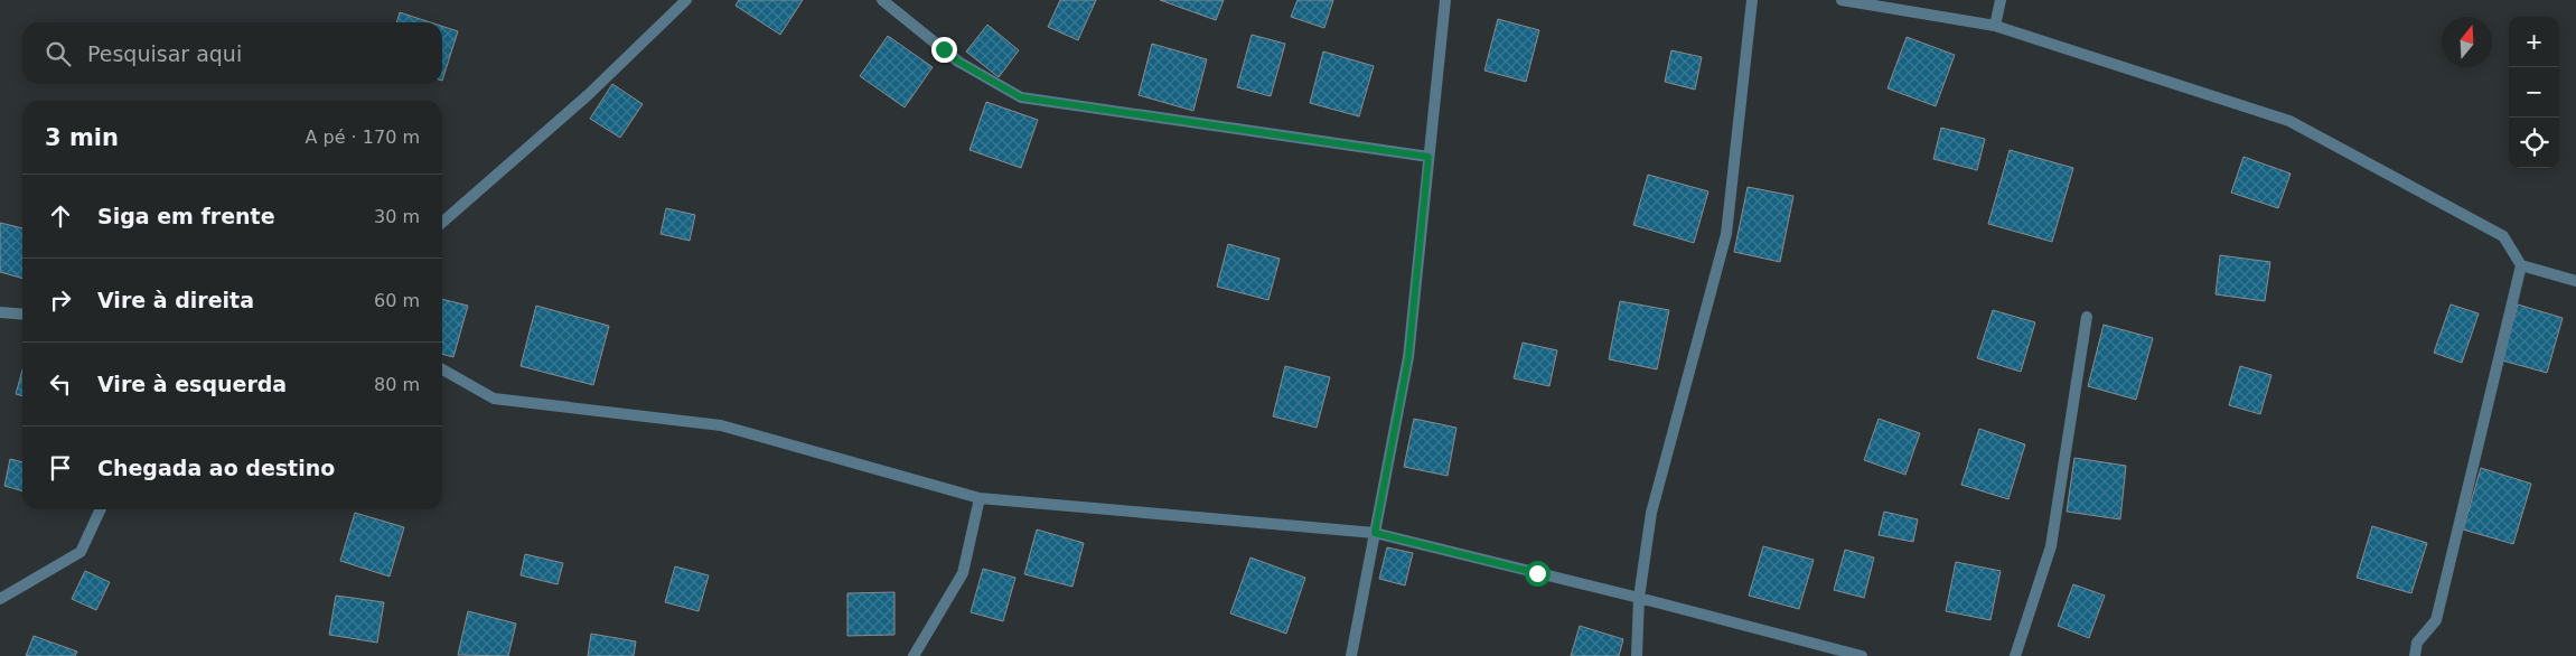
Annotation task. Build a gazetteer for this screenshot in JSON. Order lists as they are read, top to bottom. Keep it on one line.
{"north":"top","page":{"map_buttons":["+","−"],"search":"Pesquisar aqui","heading":["3 min","A pé · 170 m"],"list":[["Siga em frente","30 m"],["Vire à direita","60 m"],["Vire à esquerda","80 m"],"Chegada ao destino"]}}
